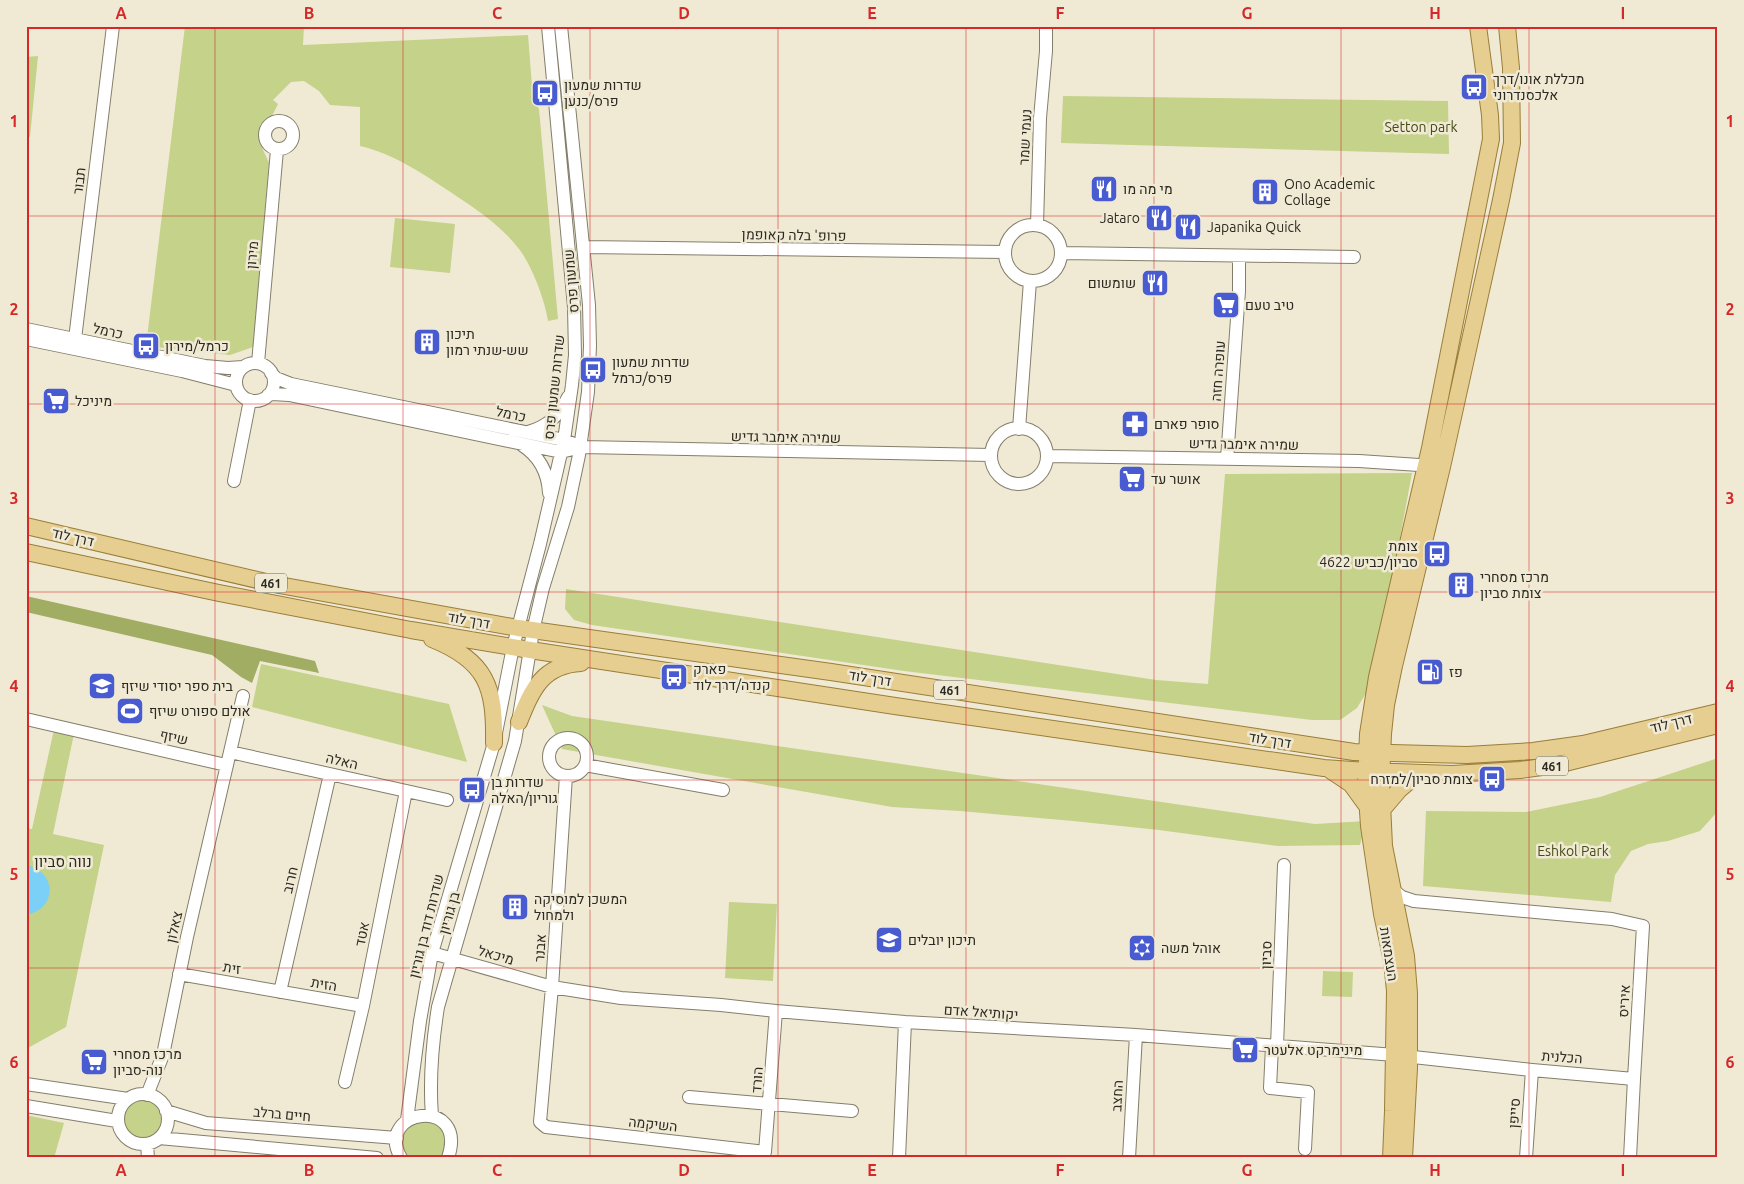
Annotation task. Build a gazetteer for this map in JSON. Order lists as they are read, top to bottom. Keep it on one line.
{"streets":{"main road":["דרך לוד","461","העצמאות"],"street":["נעמי שמר","תבור","פרופ' בלה קאופמן","מירון","שמעון פרס","כרמל","עופרה חזה","שדרות שמעון פרס","שמירה אימבר גדיש","שיזף","האלה","חרוב","בן גוריון","שדרות דוד בן גוריון","צאלון","אטד","אבנר","מיכאל","סביון","זית","הזית","איריס","יקותיאל אדם","הכלנית","הורד","החצב","סייפן","חיים ברלב","השיקמה"]},"crossings":[["נעמי שמר","פרופ' בלה קאופמן"],["תבור","כרמל"],["פרופ' בלה קאופמן","שמעון פרס"],["מירון","כרמל"],["שמעון פרס","כרמל"],["שמעון פרס","שדרות שמעון פרס"],["שמעון פרס","שמירה אימבר גדיש"],["כרמל","שדרות שמעון פרס"],["כרמל","שמירה אימבר גדיש"],["עופרה חזה","שמירה אימבר גדיש"],["שדרות שמעון פרס","דרך לוד"],["שדרות שמעון פרס","בן גוריון"],["שדרות שמעון פרס","שדרות דוד בן גוריון"],["דרך לוד","העצמאות"],["שיזף","צאלון"],["האלה","חרוב"],["האלה","צאלון"],["האלה","אטד"],["חרוב","זית"],["חרוב","הזית"],["בן גוריון","מיכאל"],["שדרות דוד בן גוריון","מיכאל"],["צאלון","זית"],["צאלון","חיים ברלב"],["אטד","הזית"],["אבנר","מיכאל"],["אבנר","יקותיאל אדם"],["אבנר","השיקמה"],["העצמאות","יקותיאל אדם"],["העצמאות","הכלנית"],["מיכאל","יקותיאל אדם"],["סביון","יקותיאל אדם"],["זית","הזית"],["איריס","הכלנית"],["יקותיאל אדם","הכלנית"],["יקותיאל אדם","הורד"],["יקותיאל אדם","החצב"],["הכלנית","סייפן"],["הורד","השיקמה"]],"districts":["נווה סביון"],"parks":["Setton park","Eshkol Park"],"places":{"bus stop":["מכללת אונו/דרך אלכסנדרוני","שדרות שמעון פרס/כנען","כרמל/מירון","שדרות שמעון פרס/כרמל","צומת סביון/כביש 4622","פארק קנדה/דרך לוד","צומת סביון/למזרח","שדרות בן גוריון/האלה"],"restaurant":["מי מה מו","Jataro","Japanika Quick","שומשום"],"building":["Ono Academic Collage","תיכון שש-שנתי רמון","מרכז מסחרי צומת סביון","המשכן למוסיקה ולמחול"],"supermarket":["טיב טעם","מיניכל","אושר עד","מינימרקט אלעטר","מרכז מסחרי נוה-סביון"],"pharmacy":["סופר פארם"],"fuel station":["פז"],"school or university":["בית ספר יסודי שיזף","תיכון יובלים"],"sports":["אולם ספורט שיזף"],"synagogue":["אוהל משה"]},"grid":{"columns":["A","B","C","D","E","F","G","H","I"],"rows":["1","2","3","4","5","6"]}}
